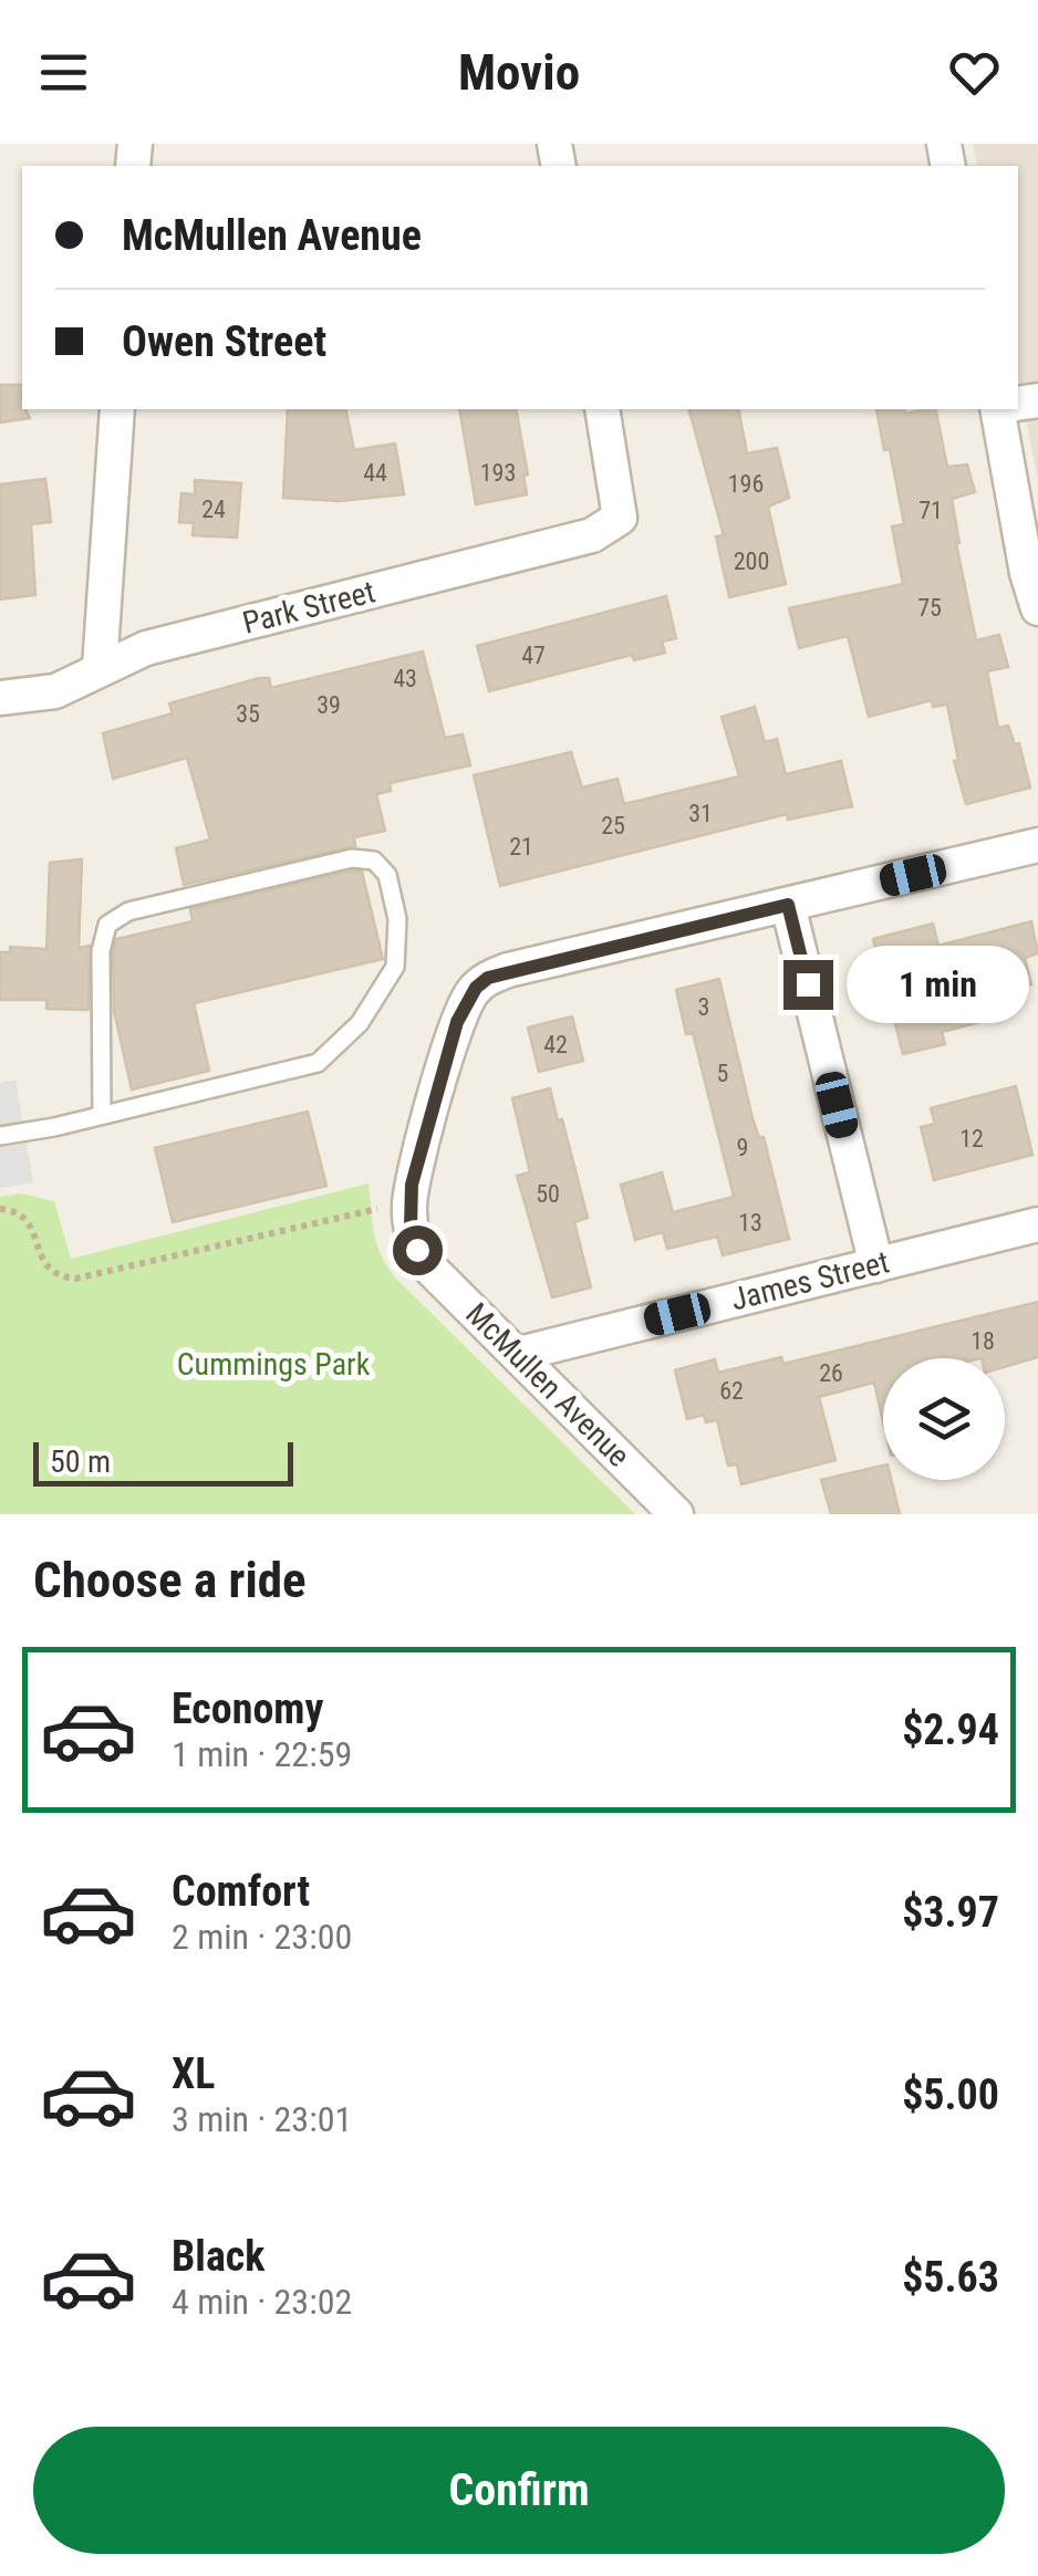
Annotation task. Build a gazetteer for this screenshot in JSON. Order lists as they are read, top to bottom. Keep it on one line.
{"streets":{"street":["Park Street","James Street","McMullen Avenue"]},"crossings":[["James Street","McMullen Avenue"]],"parks":["Cummings Park"],"house_numbers":["44","193","196","24","71","200","75","47","43","39","35","31","25","21","3","42","5","12","9","50","13","18","26","62"],"scale_bar":"50 m","page":{"header":"Movio","banner":["McMullen Avenue","Owen Street"],"bubble":"1 min","scale":"50 m","heading":"Choose a ride","list":[{"name":"Economy","note":"1 min · 22:59","value":"$2.94"},{"name":"Comfort","note":"2 min · 23:00","value":"$3.97"},{"name":"XL","note":"3 min · 23:01","value":"$5.00"},{"name":"Black","note":"4 min · 23:02","value":"$5.63"}],"buttons":"Confirm"}}
